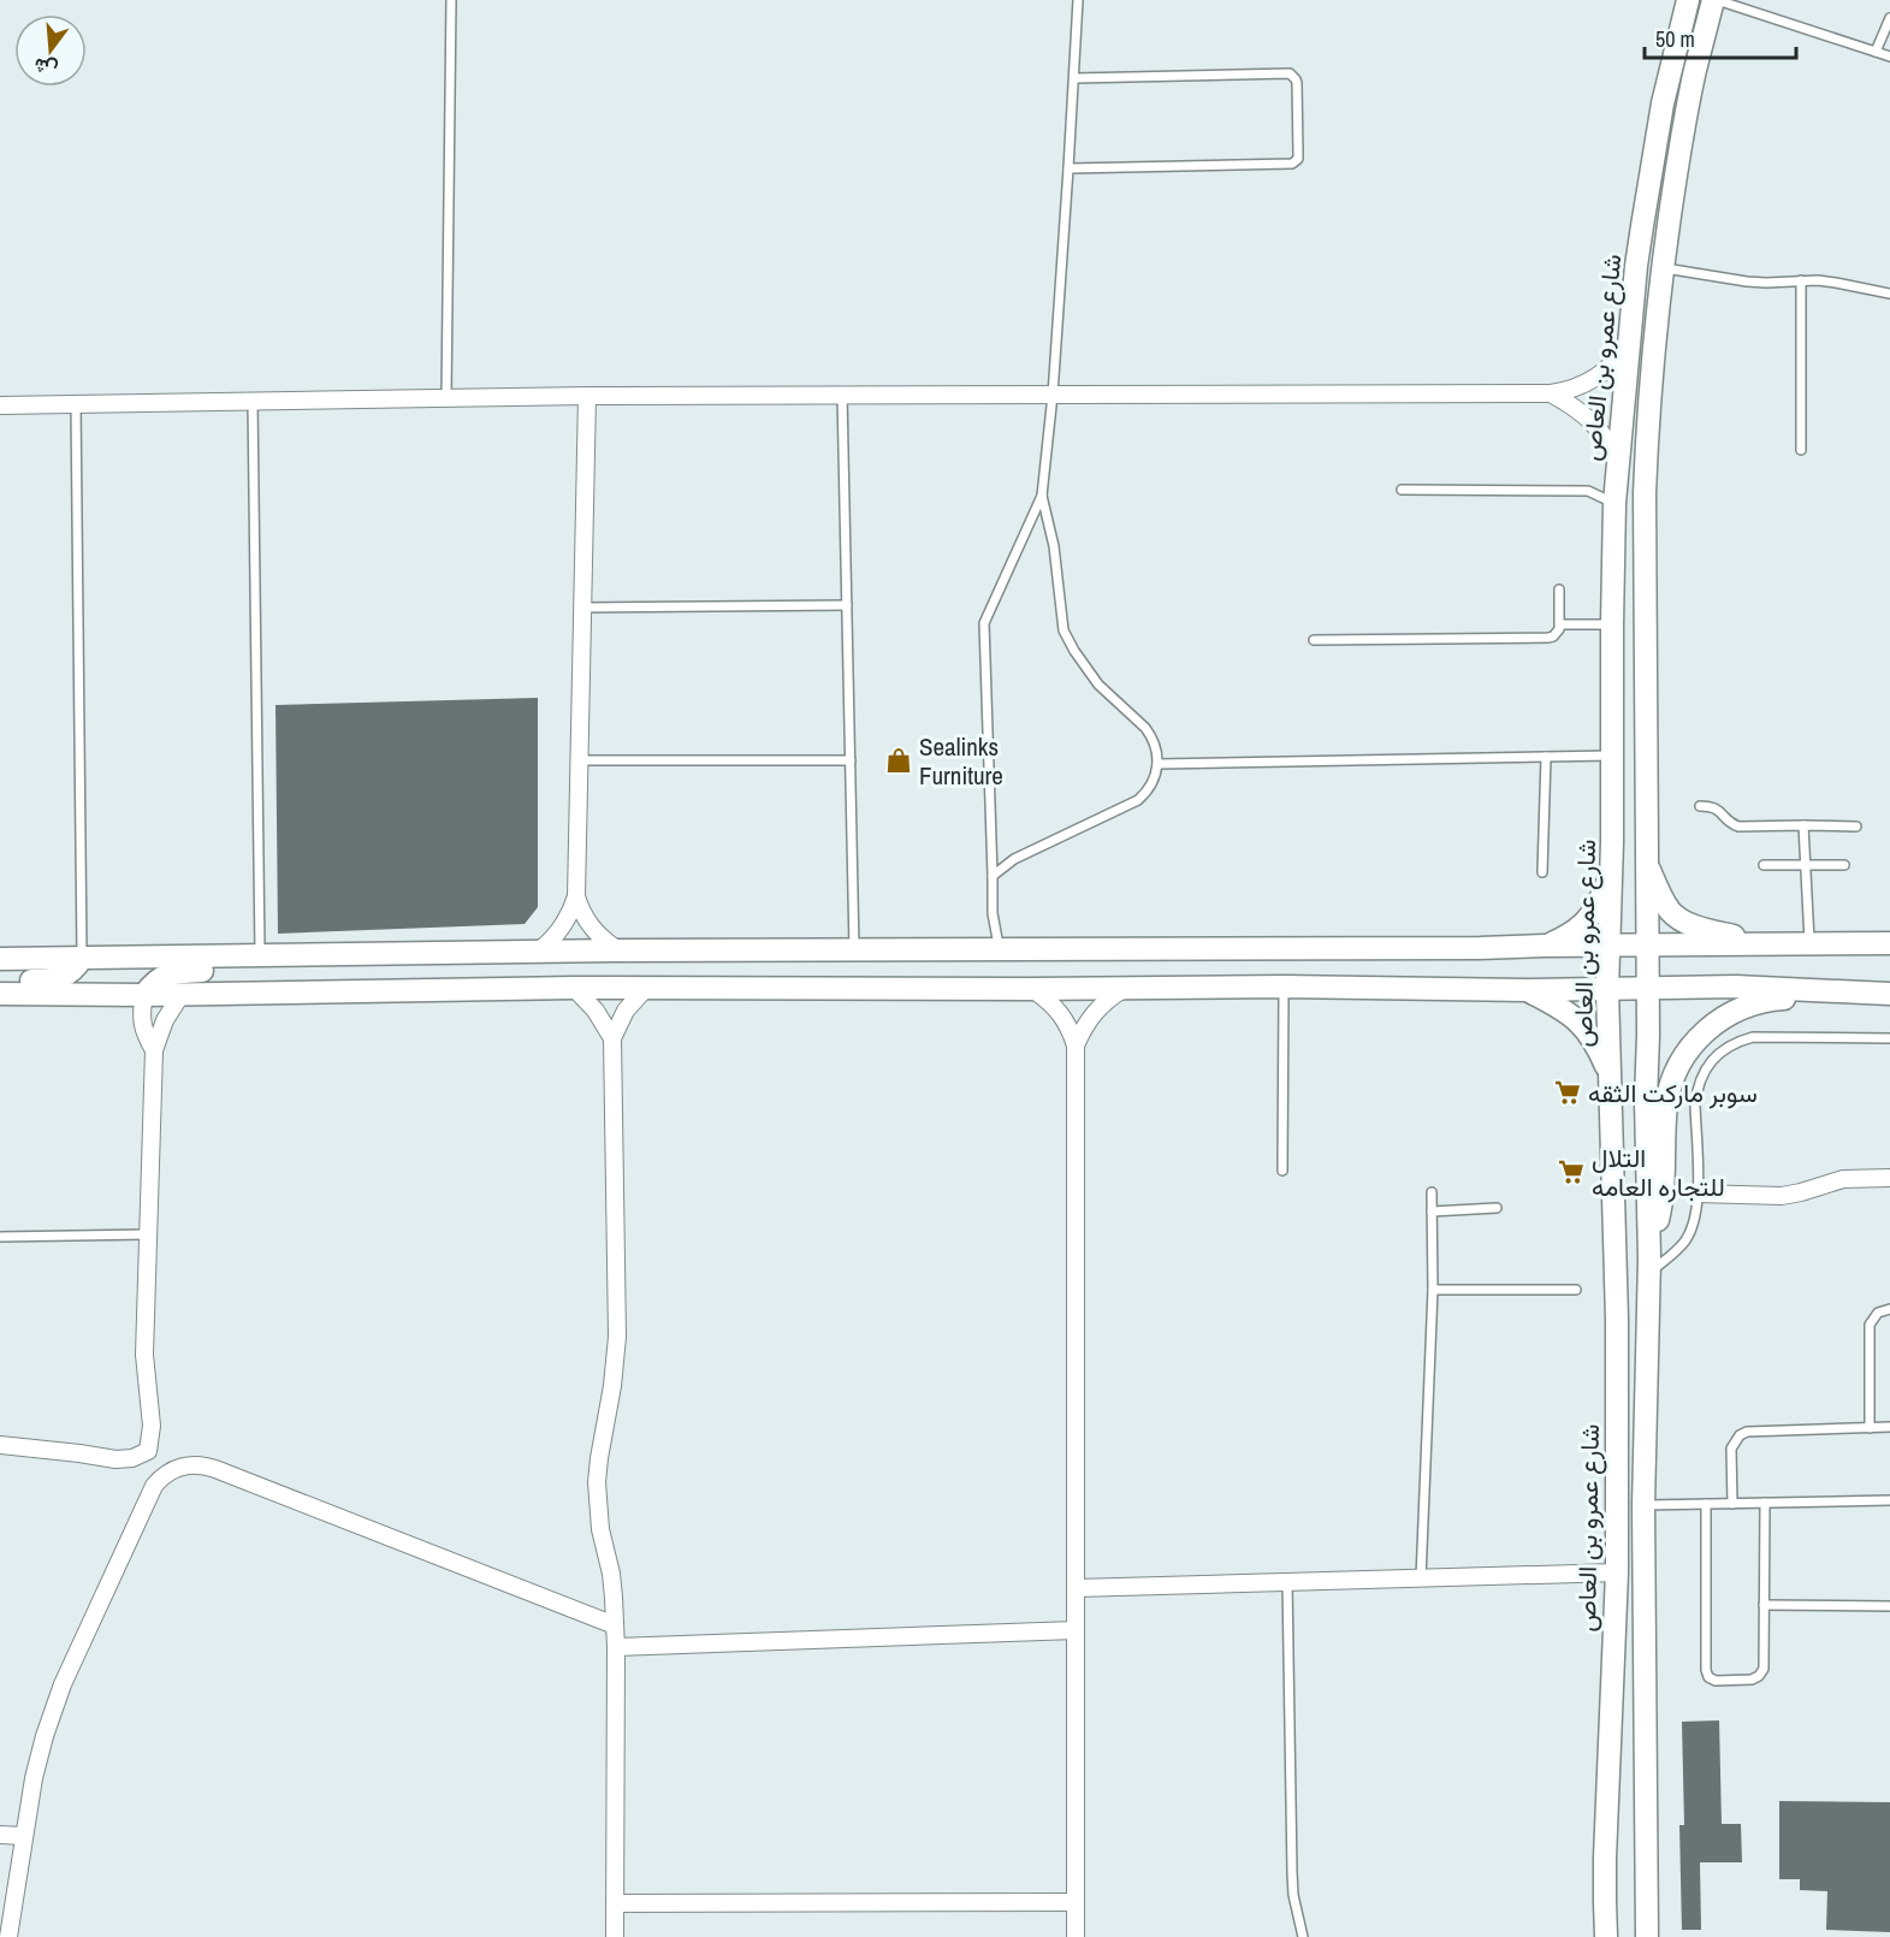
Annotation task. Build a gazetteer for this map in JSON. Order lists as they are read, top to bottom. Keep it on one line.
{"streets":{"main road":["شارع عمرو بن العاص"]},"places":{"shop":["Sealinks Furniture"],"supermarket":["سوبر ماركت الثقه","التلال للتجاره العامه"]},"scale_bar":"50 m","north":"bottom"}
